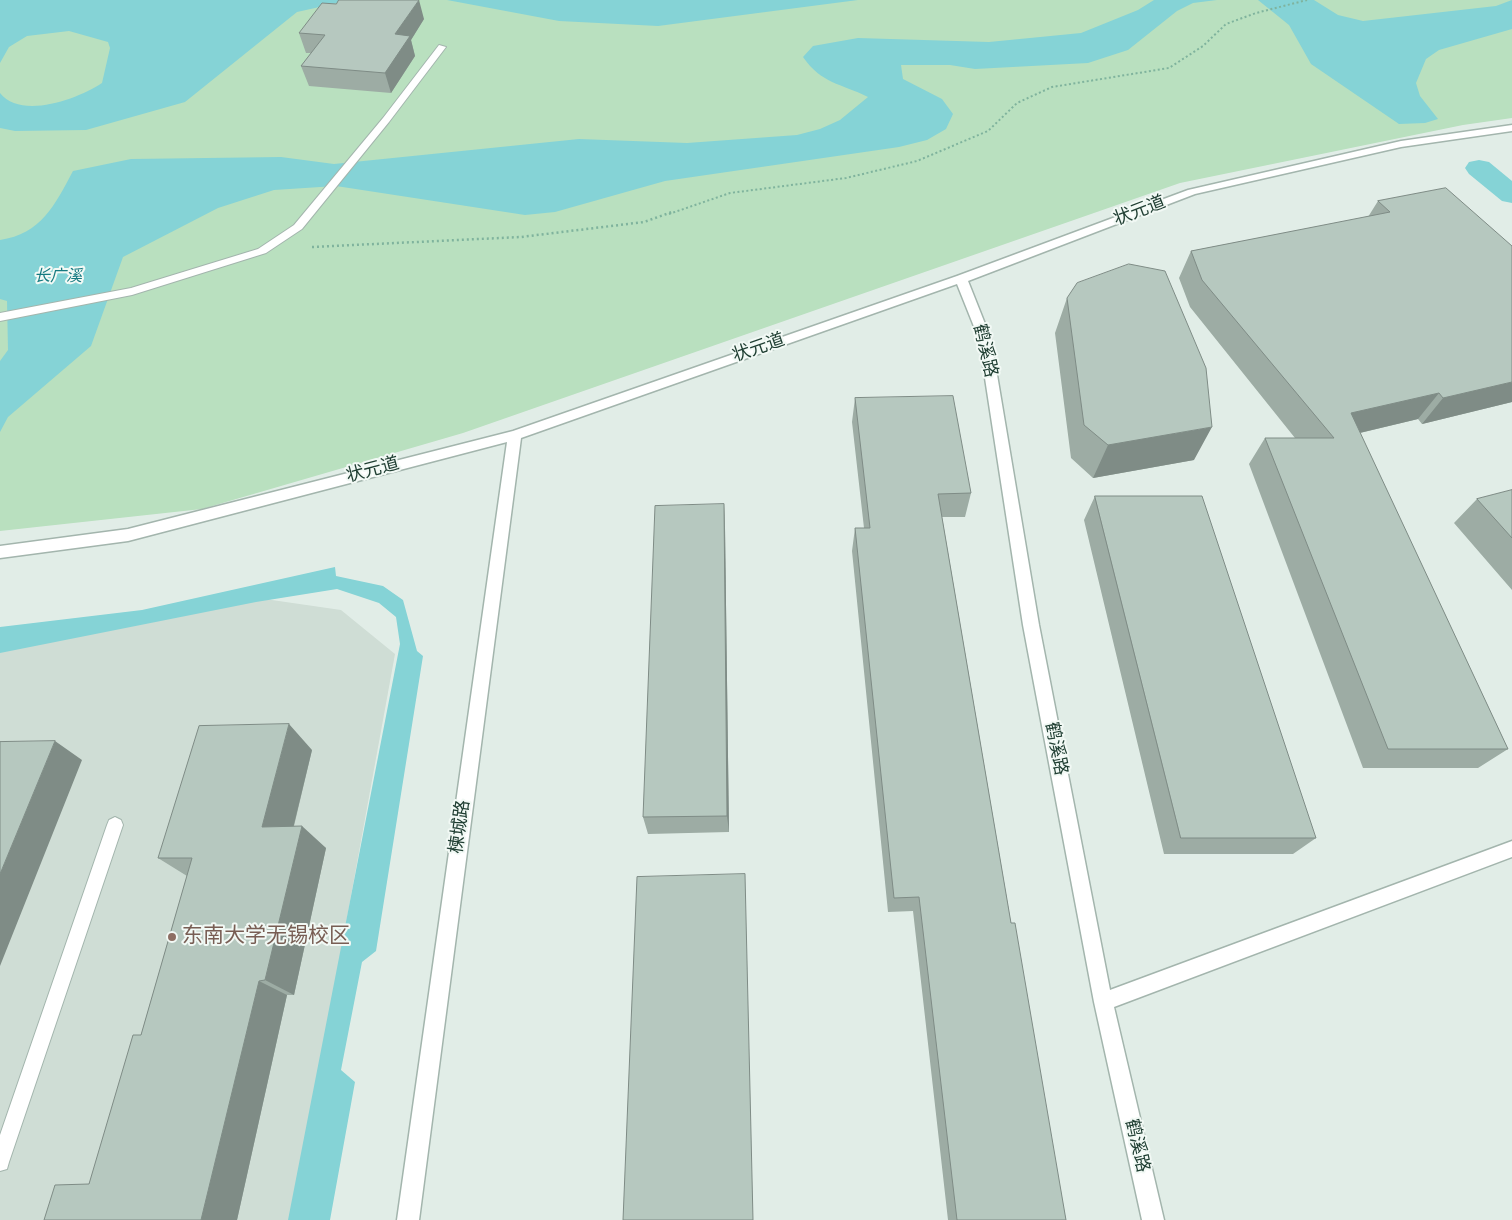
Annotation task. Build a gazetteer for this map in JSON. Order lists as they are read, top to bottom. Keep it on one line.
{"streets":{"street":["状元道","鹤溪路","楝城路"]},"crossings":[["状元道","鹤溪路"],["状元道","楝城路"]],"water":["长广溪"],"places":["东南大学无锡校区"]}
